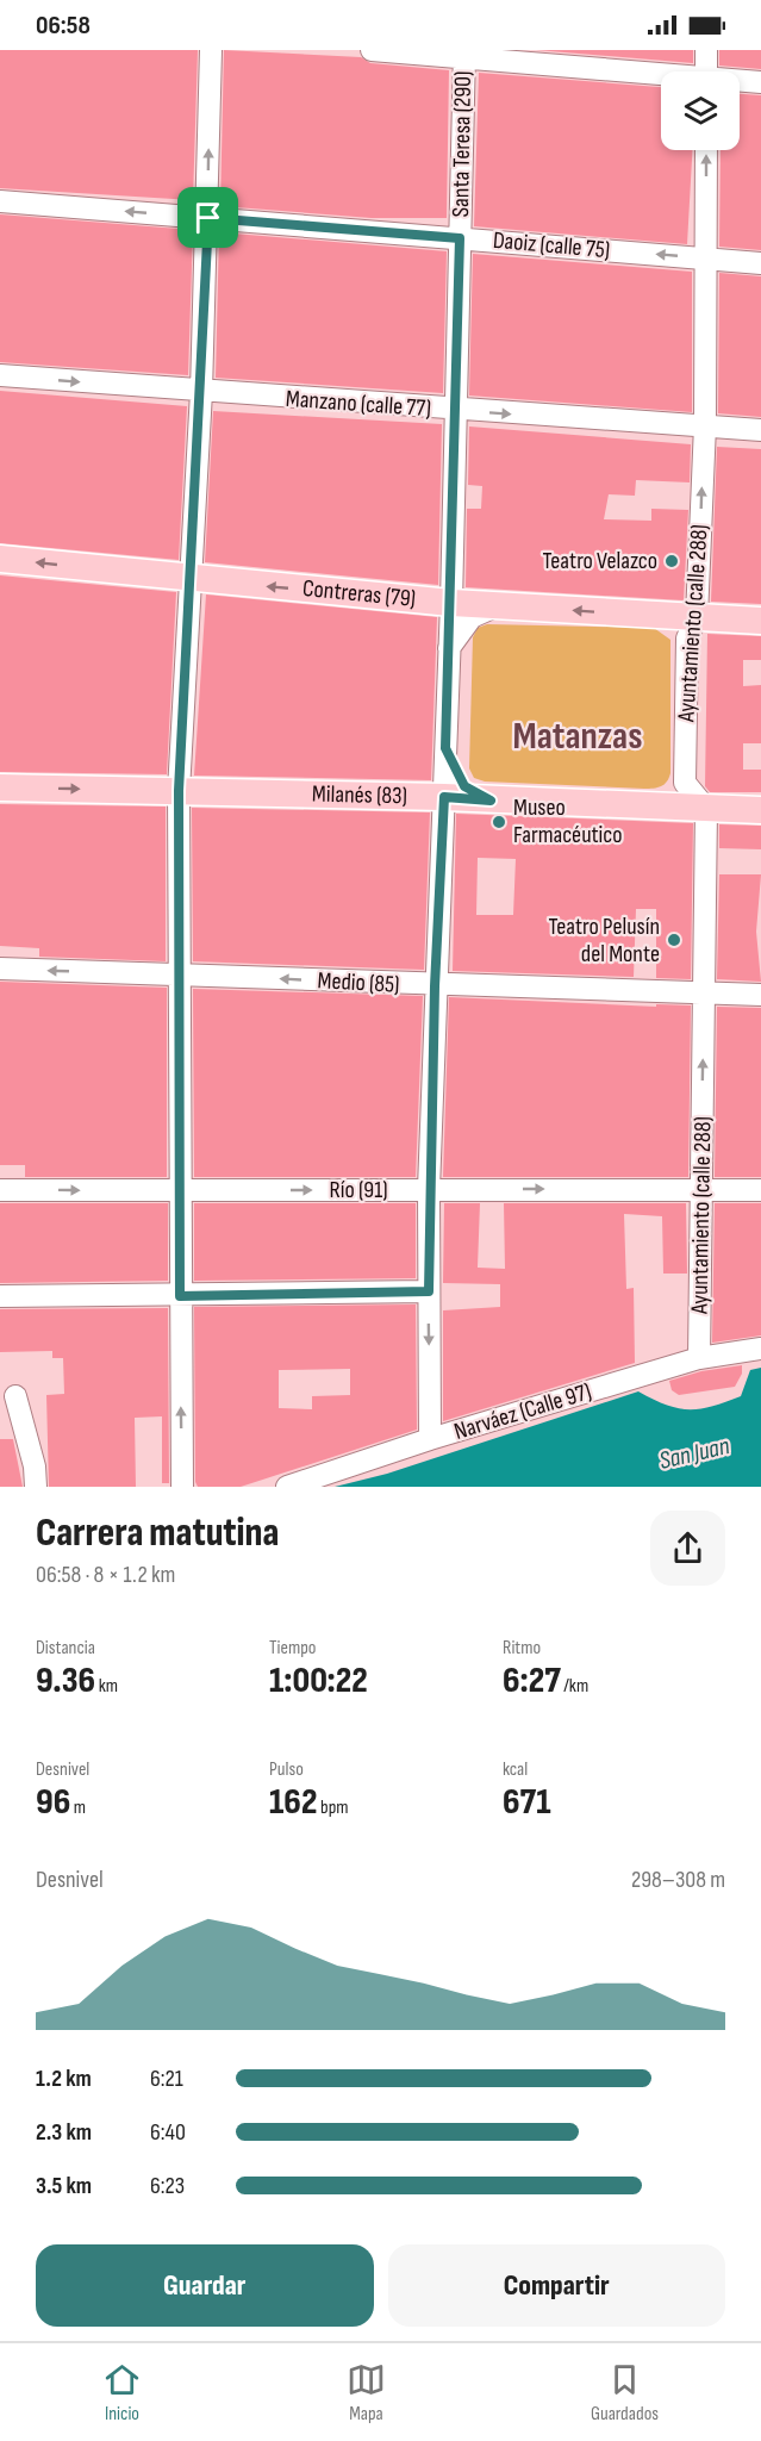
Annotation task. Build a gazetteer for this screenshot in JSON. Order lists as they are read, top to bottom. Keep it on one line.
{"streets":{"main road":["Contreras (79)","Milanés (83)"],"street":["Santa Teresa (290)","Daoiz (calle 75)","Manzano (calle 77)","Ayuntamiento (calle 288)","Medio (85)","Río (91)","Narváez (Calle 97)"]},"crossings":[["Santa Teresa (290)","Daoiz (calle 75)"],["Santa Teresa (290)","Manzano (calle 77)"],["Santa Teresa (290)","Contreras (79)"],["Santa Teresa (290)","Ayuntamiento (calle 288)"],["Santa Teresa (290)","Milanés (83)"],["Santa Teresa (290)","Medio (85)"],["Santa Teresa (290)","Río (91)"],["Santa Teresa (290)","Narváez (Calle 97)"],["Daoiz (calle 75)","Ayuntamiento (calle 288)"],["Manzano (calle 77)","Ayuntamiento (calle 288)"],["Contreras (79)","Ayuntamiento (calle 288)"],["Contreras (79)","Milanés (83)"],["Ayuntamiento (calle 288)","Milanés (83)"],["Ayuntamiento (calle 288)","Medio (85)"],["Ayuntamiento (calle 288)","Río (91)"],["Ayuntamiento (calle 288)","Narváez (Calle 97)"]],"one_way":["Manzano (calle 77)","Contreras (79)","Ayuntamiento (calle 288)","Medio (85)"],"districts":["Matanzas"],"water":["San Juan"],"places":["Teatro Velazco","Museo Farmacéutico","Teatro Pelusín del Monte"],"page":{"status":"06:58","heading":["Carrera matutina","06:58 · 8 × 1.2 km"],"stats":[["Distancia","9.36 km"],["Tiempo","1:00:22"],["Ritmo","6:27 /km"],["Desnivel","96 m"],["Pulso","162 bpm"],["kcal","671"]],"chart":["Desnivel","298–308 m"],"list":[{"name":"1.2 km","note":"6:21"},{"name":"2.3 km","note":"6:40"},{"name":"3.5 km","note":"6:23"}],"buttons":["Guardar","Compartir"],"tabs":["Inicio","Mapa","Guardados"]}}
